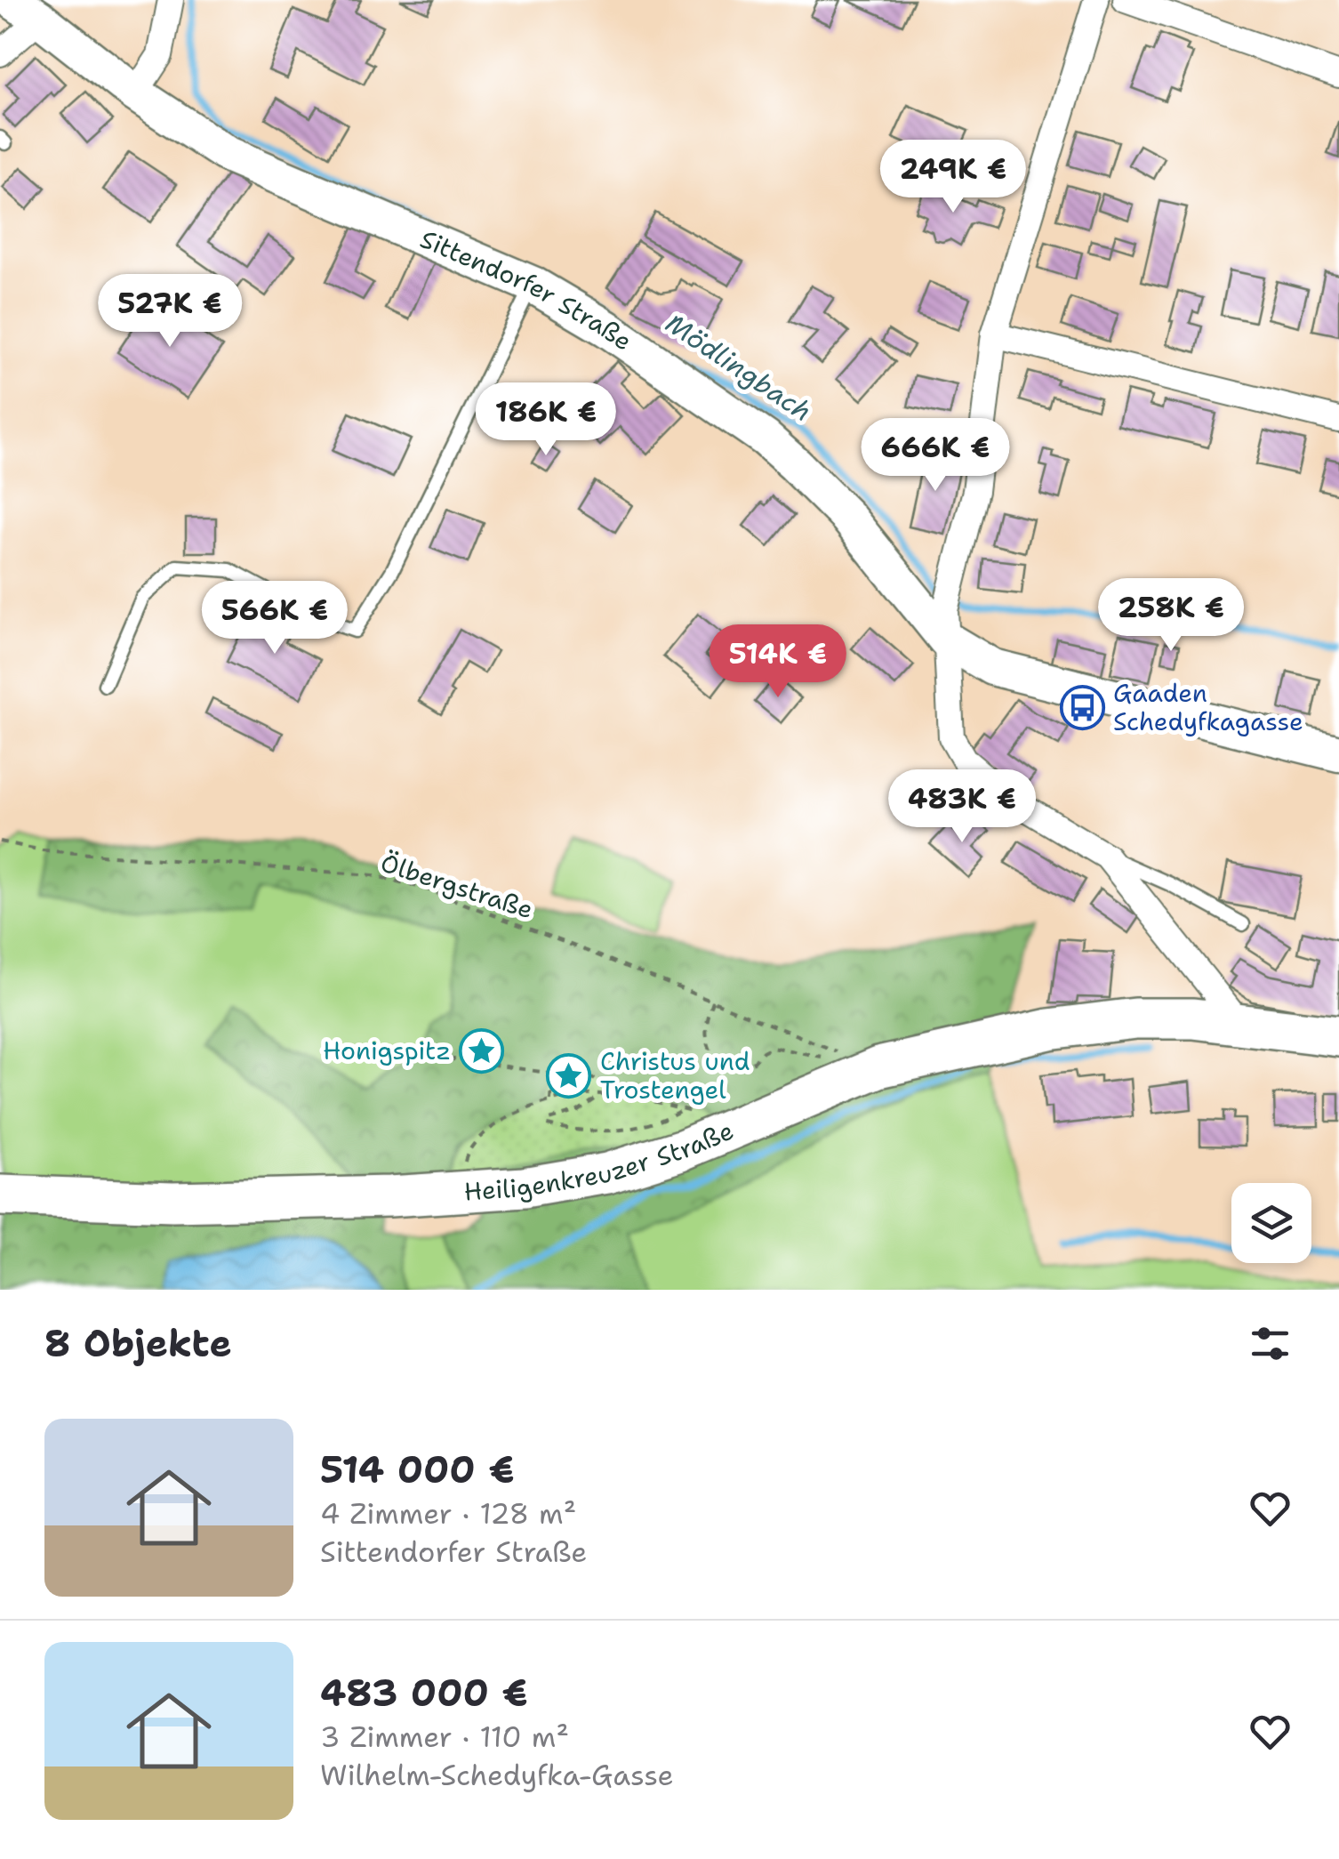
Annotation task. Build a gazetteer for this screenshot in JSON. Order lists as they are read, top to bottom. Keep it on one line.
{"streets":{"main road":["Heiligenkreuzer Straße"],"street":["Sittendorfer Straße"],"path":["Ölbergstraße"]},"crossings":[["Ölbergstraße","Heiligenkreuzer Straße"]],"water":["Mödlingbach"],"places":{"bus stop":["Gaaden Schedyfkagasse"],"place":["Honigspitz","Christus und Trostengel"]},"page":{"price":["249K €","527K €","186K €","666K €","258K €","566K €","514K €","483K €"],"heading":"8 Objekte","list":[{"name":"514 000 €","note":"4 Zimmer · 128 m² · Sittendorfer Straße"},{"name":"483 000 €","note":"3 Zimmer · 110 m² · Wilhelm-Schedyfka-Gasse"}]}}
